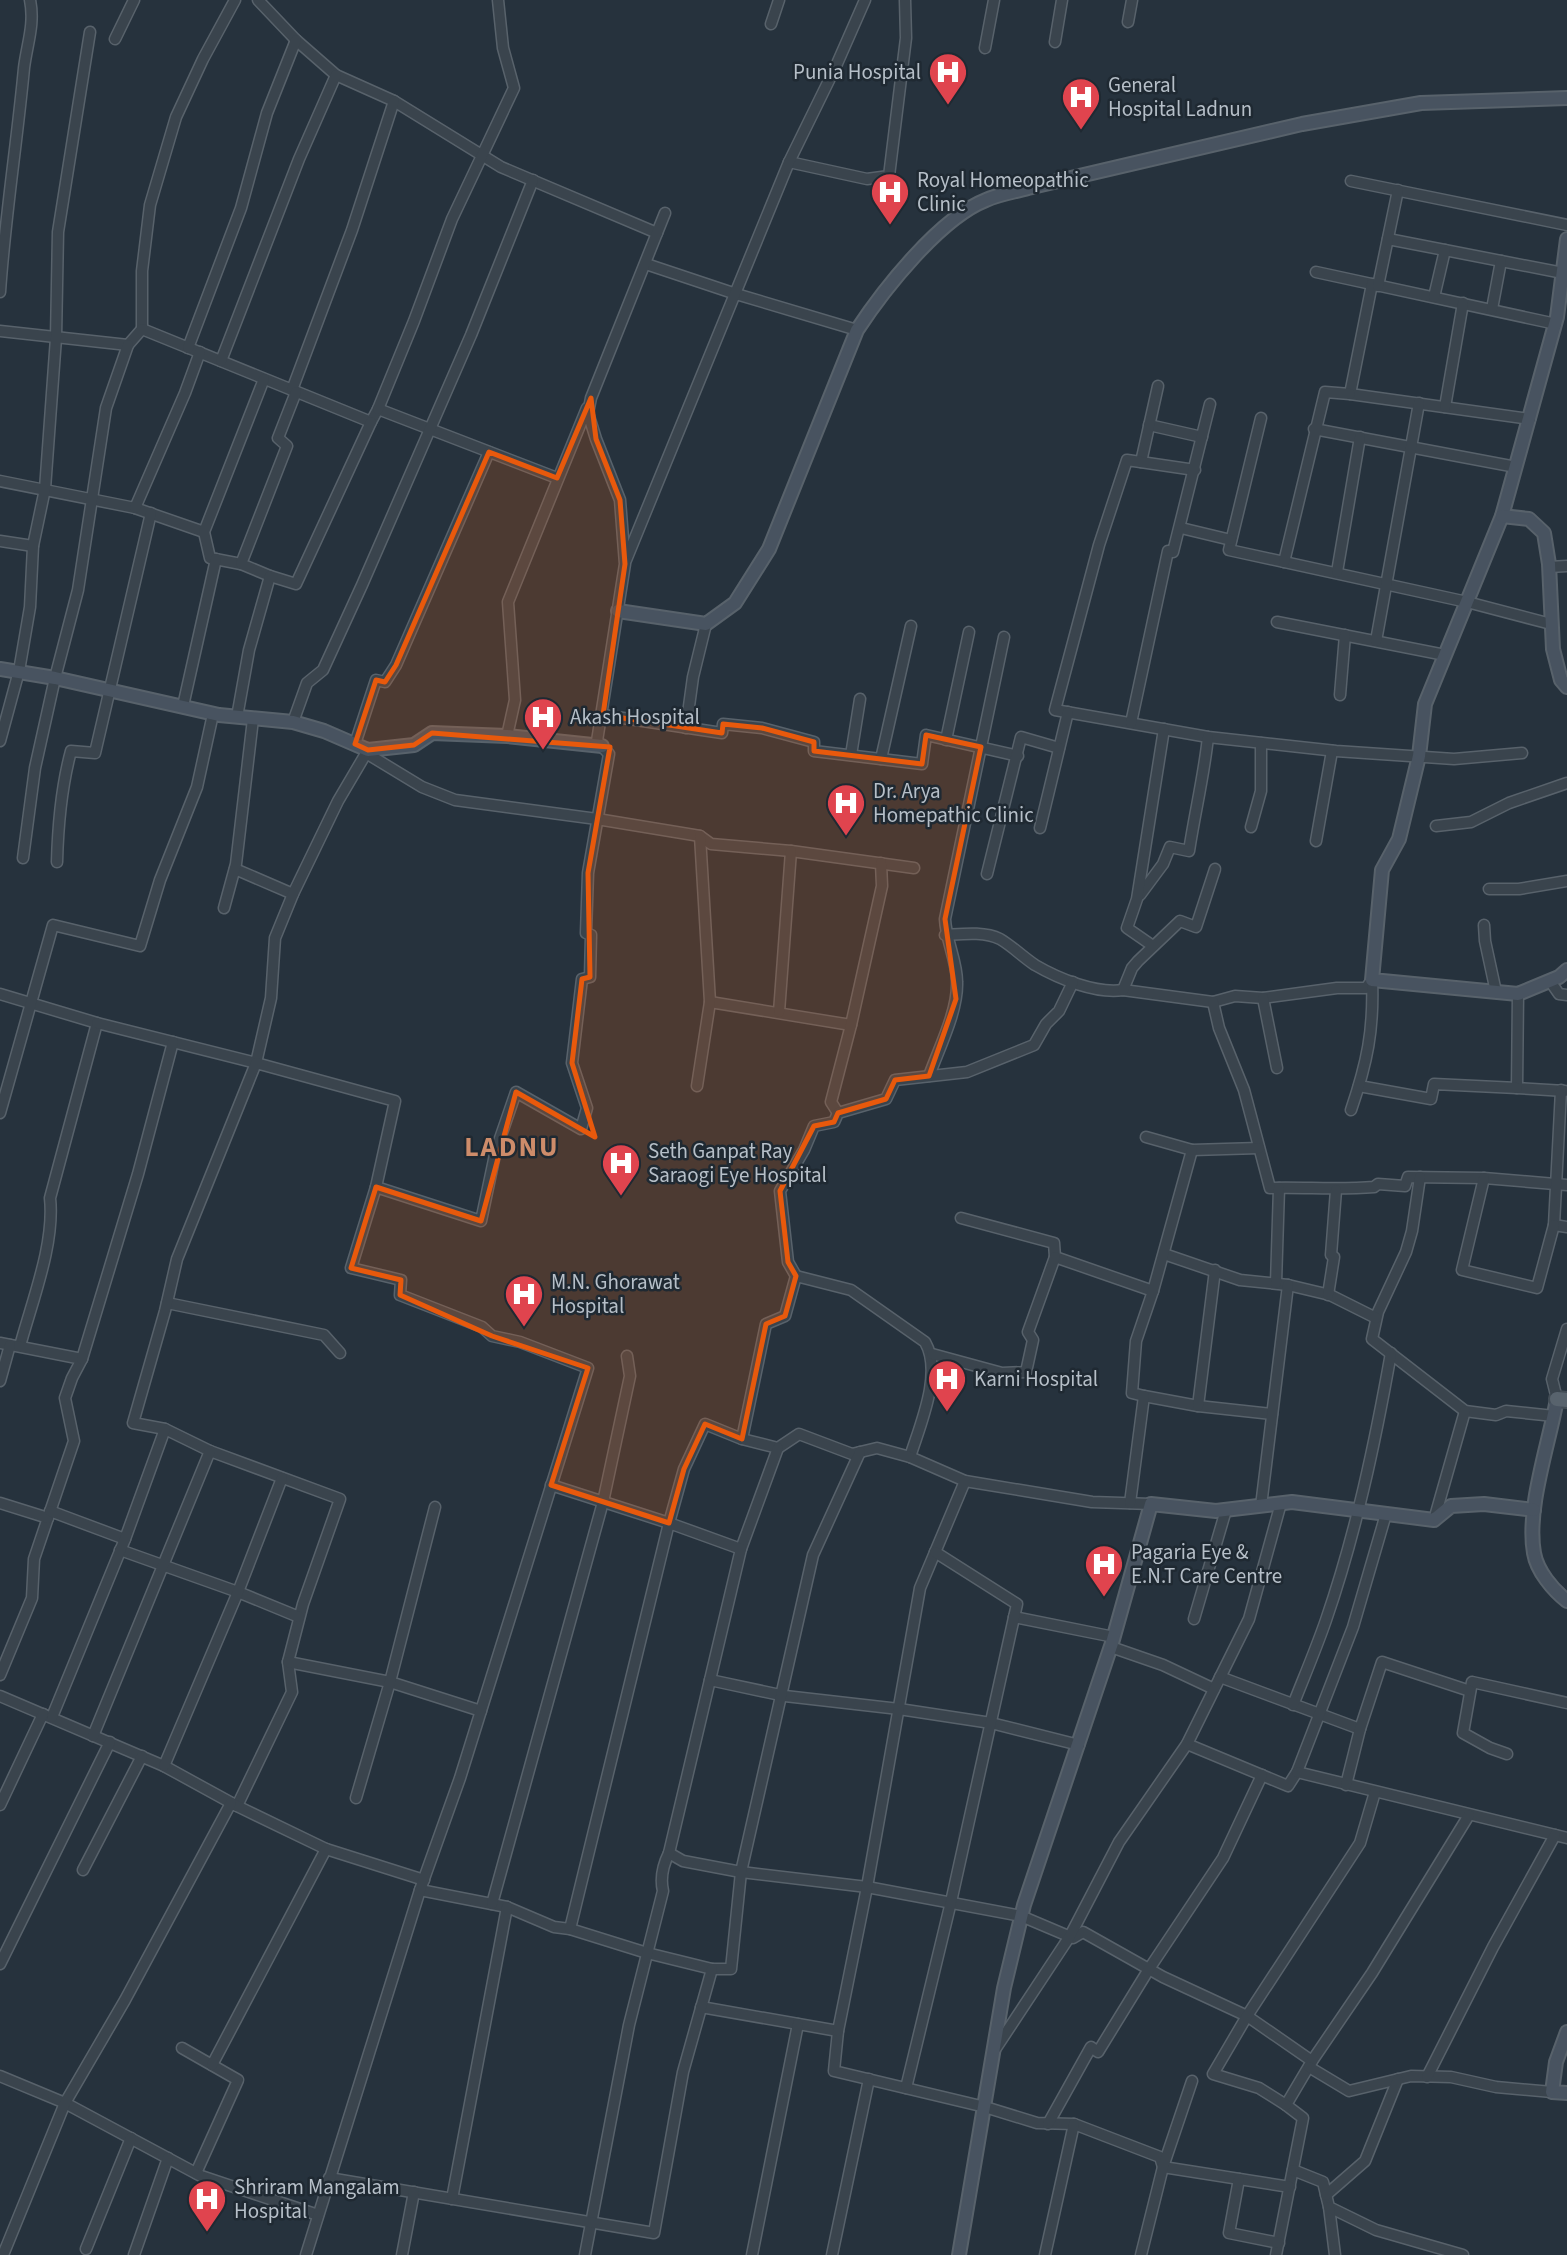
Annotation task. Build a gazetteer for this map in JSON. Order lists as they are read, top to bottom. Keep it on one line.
{"districts":["LADNU"],"places":{"hospital":["Punia Hospital","General Hospital Ladnun","Royal Homeopathic Clinic","Akash Hospital","Dr. Arya Homepathic Clinic","Seth Ganpat Ray Saraogi Eye Hospital","M.N. Ghorawat Hospital","Karni Hospital","Pagaria Eye & E.N.T Care Centre","Shriram Mangalam Hospital"]}}
